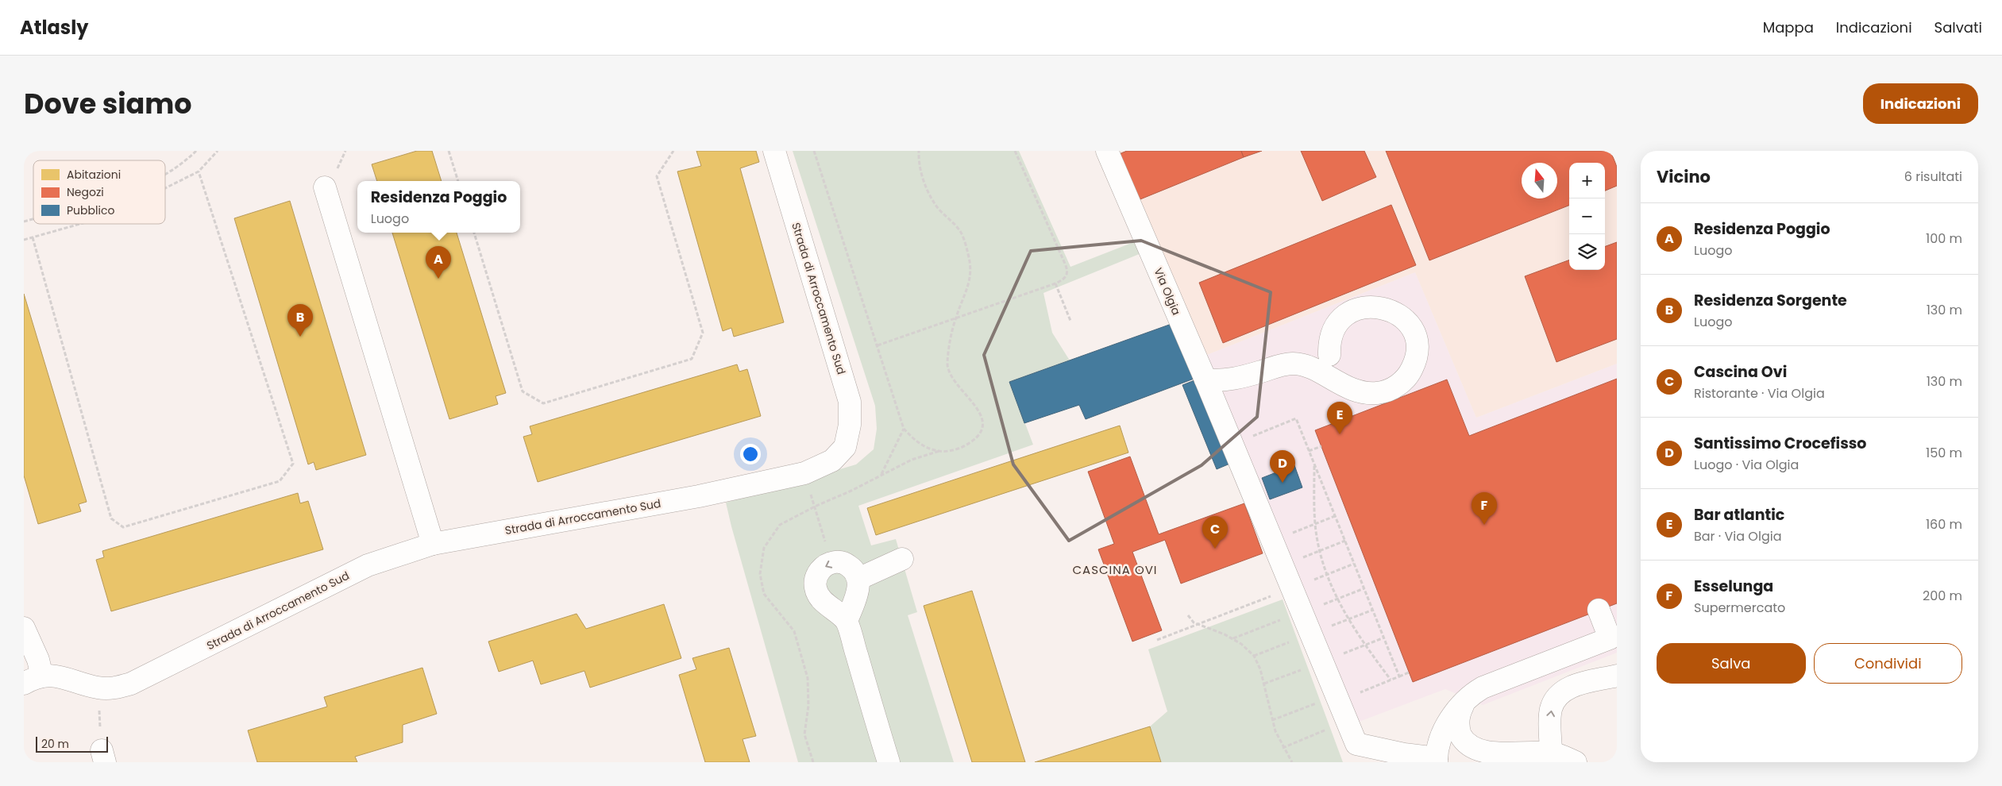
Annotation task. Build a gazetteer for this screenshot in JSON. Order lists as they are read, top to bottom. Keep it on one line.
{"streets":{"street":["Via Olgia","Strada di Arroccamento Sud"]},"districts":["CASCINA OVI"],"legend":["Abitazioni","Negozi","Pubblico"],"scale_bar":"20 m","north":"top","page":{"header":"Atlasly","nav":["Mappa","Indicazioni","Salvati"],"title":"Dove siamo","buttons":["Indicazioni",["Salva","Condividi"]],"heading":["Vicino","6 risultati"],"map_buttons":["+","−"],"popup":["Residenza Poggio","Luogo"],"list":[{"mark":"A","name":"Residenza Poggio","note":"Luogo","value":"100 m"},{"mark":"B","name":"Residenza Sorgente","note":"Luogo","value":"130 m"},{"mark":"C","name":"Cascina Ovi","note":"Ristorante · Via Olgia","value":"130 m"},{"mark":"D","name":"Santissimo Crocefisso","note":"Luogo · Via Olgia","value":"150 m"},{"mark":"E","name":"Bar atlantic","note":"Bar · Via Olgia","value":"160 m"},{"mark":"F","name":"Esselunga","note":"Supermercato","value":"200 m"}],"pins":["A","B","E","D","F","C"],"scale":"20 m"}}
